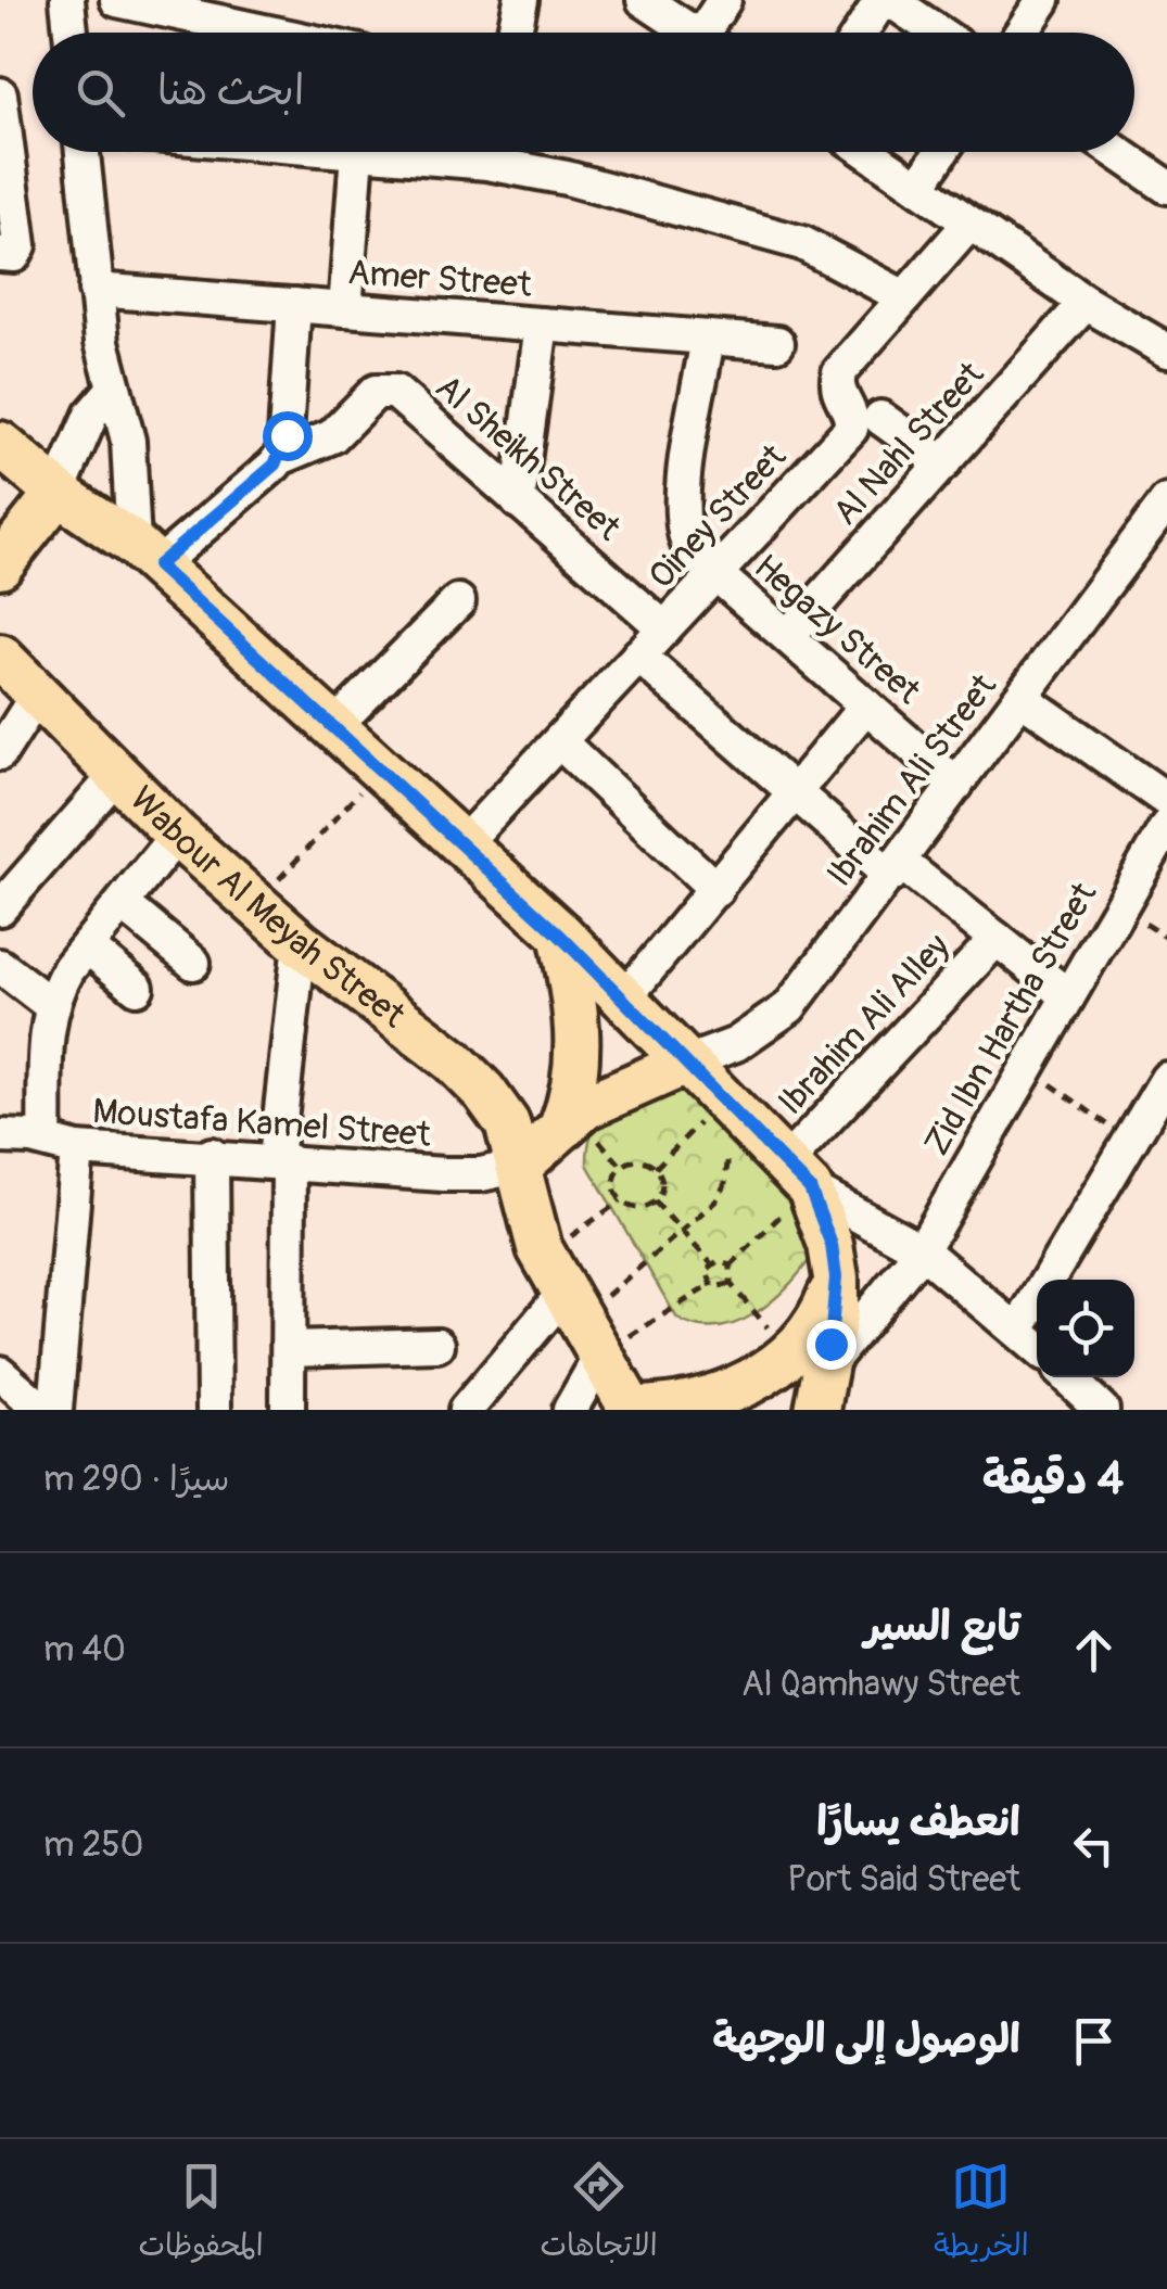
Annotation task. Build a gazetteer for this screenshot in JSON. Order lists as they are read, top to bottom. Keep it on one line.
{"streets":{"main road":["Wabour Al Meyah Street"],"street":["Amer Street","Al Nahl Street","Al Sheikh Street","Oiney Street","Hegazy Street","Ibrahim Ali Street","Zid Ibn Hartha Street","Ibrahim Ali Alley","Moustafa Kamel Street"]},"crossings":[["Amer Street","Hegazy Street"],["Al Nahl Street","Hegazy Street"],["Al Sheikh Street","Oiney Street"],["Oiney Street","Hegazy Street"],["Hegazy Street","Ibrahim Ali Street"],["Wabour Al Meyah Street","Moustafa Kamel Street"]],"page":{"search":"ابحث هنا","heading":["4 دقيقة","سيرًا · 290 m"],"list":[["تابع السير","Al Qamhawy Street","40 m"],["انعطف يسارًا","Port Said Street","250 m"],"الوصول إلى الوجهة"],"nav":["الخريطة","الاتجاهات","المحفوظات"]}}
